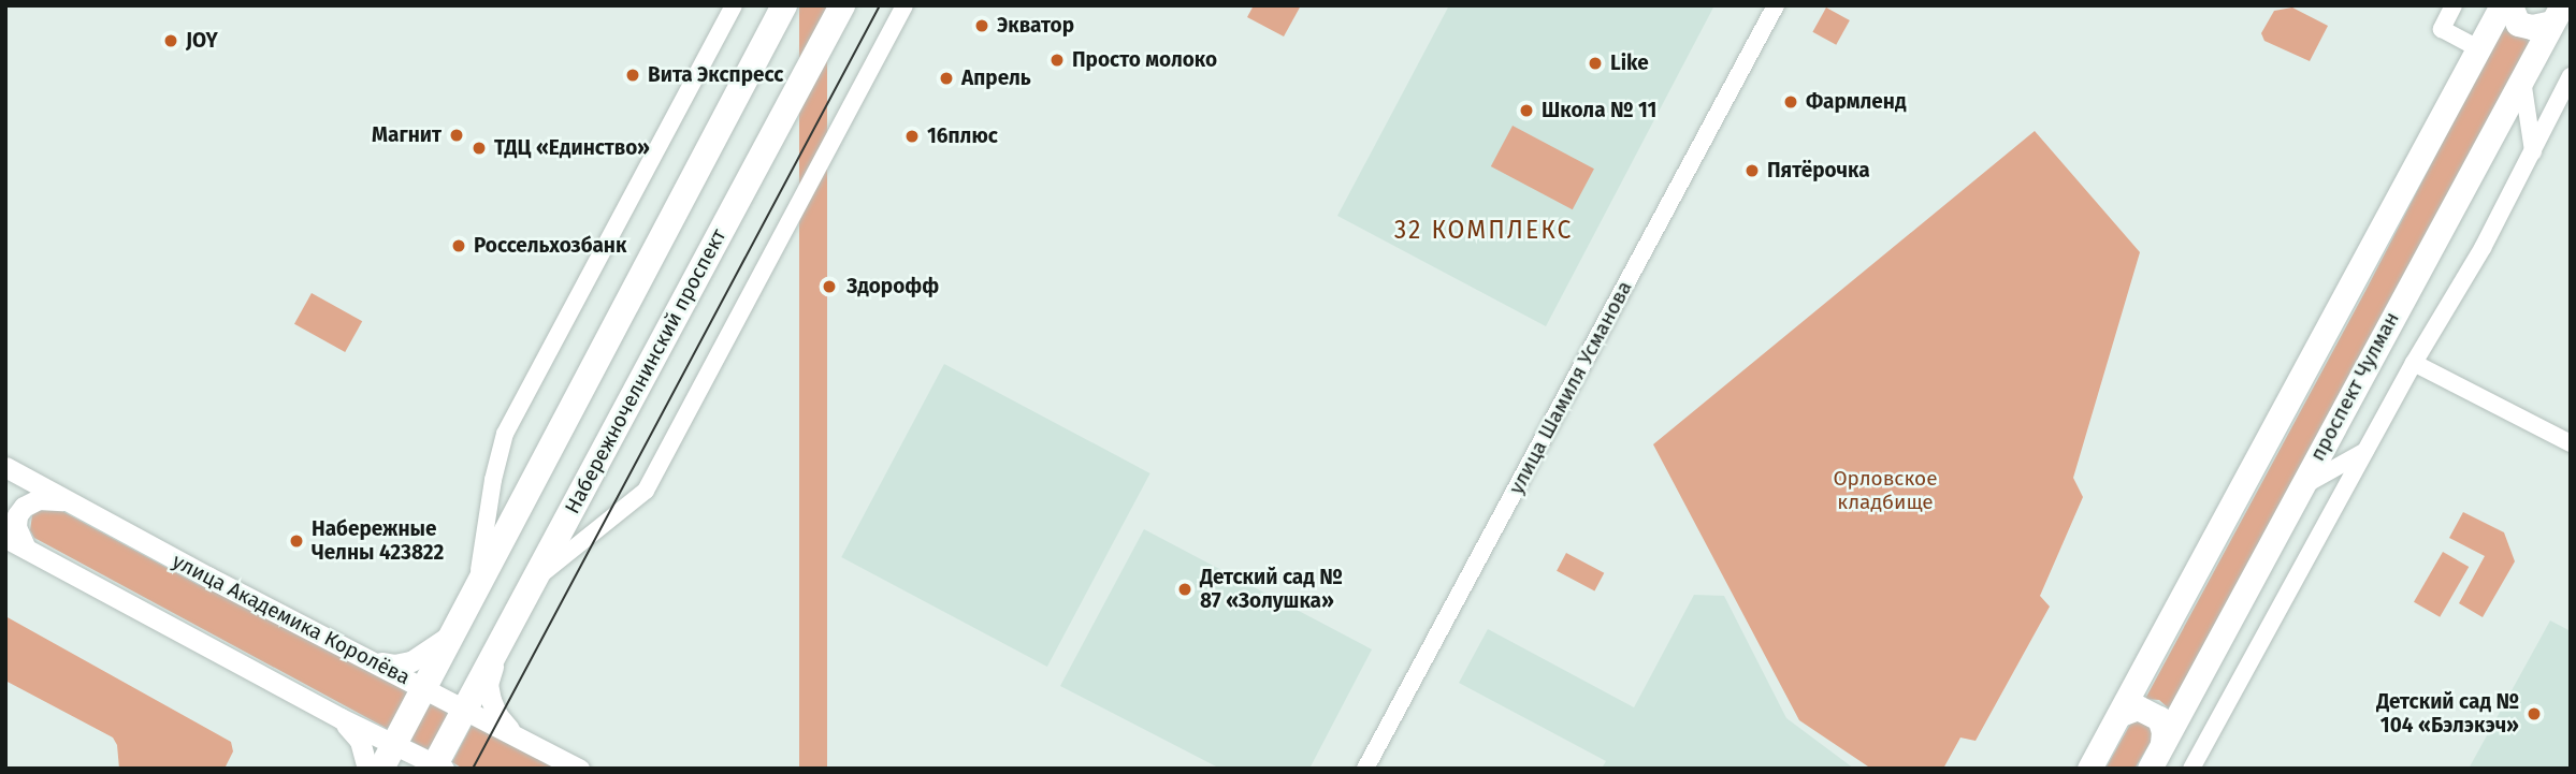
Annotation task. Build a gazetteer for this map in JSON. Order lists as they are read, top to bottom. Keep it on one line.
{"streets":{"main road":["Набережночелнинский проспект","проспект Чулман"],"street":["улица Шамиля Усманова","улица Академика Королёва"]},"crossings":[["Набережночелнинский проспект","улица Академика Королёва"]],"districts":["32 КОМПЛЕКС"],"parks":["Орловское кладбище"],"places":["Экватор","JOY","Просто молоко","Like","Вита Экспресс","Апрель","Фармленд","Школа № 11","Магнит","16плюс","ТДЦ «Единство»","Пятёрочка","Россельхозбанк","Здорофф","Набережные Челны 423822","Детский сад № 87 «Золушка»","Детский сад № 104 «Бэлэкэч»"]}
